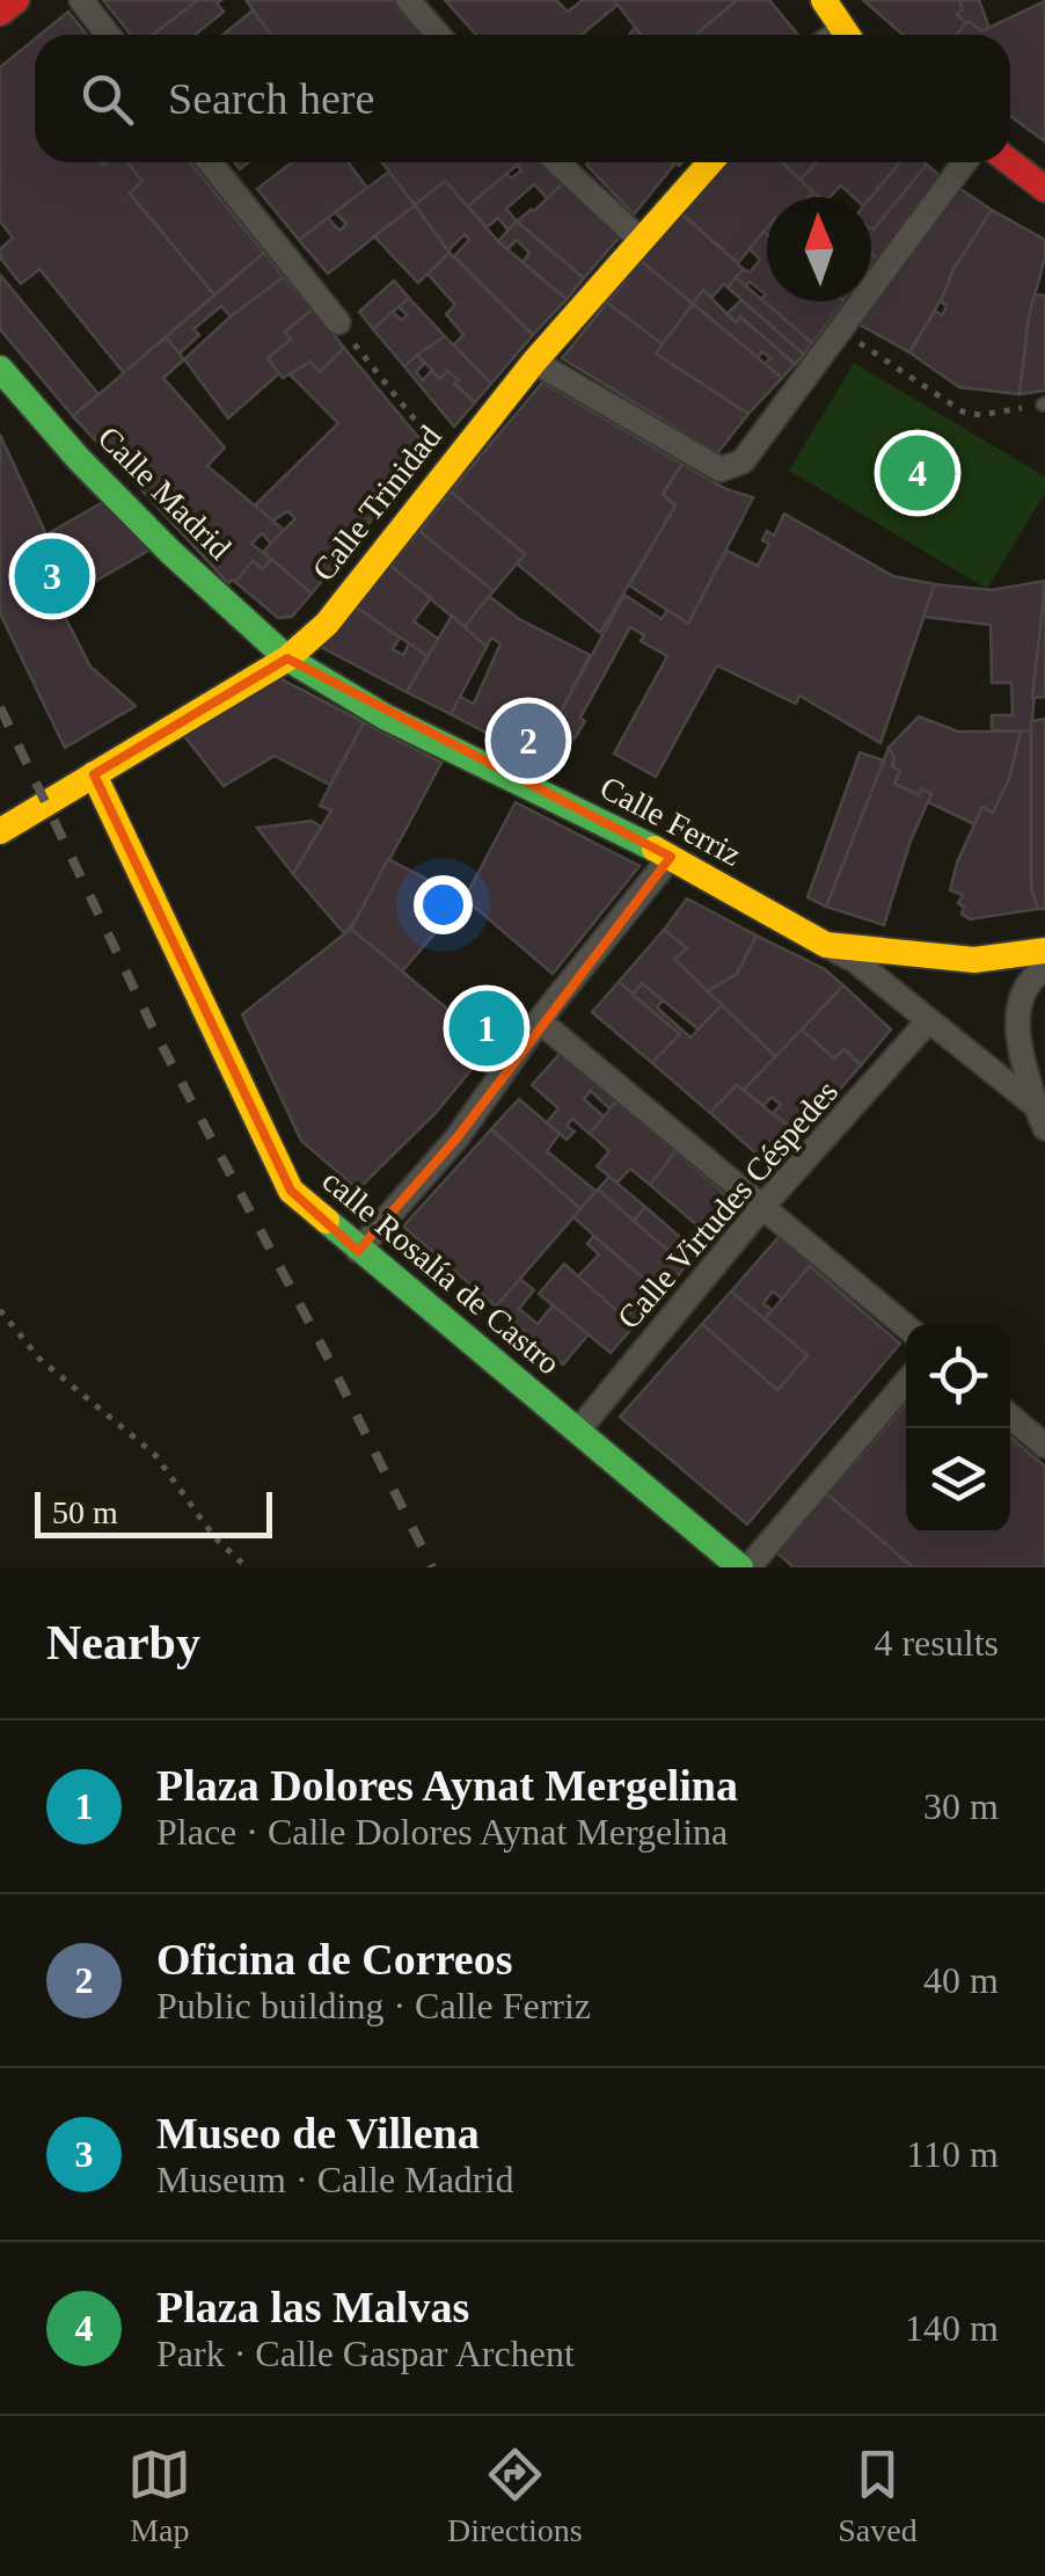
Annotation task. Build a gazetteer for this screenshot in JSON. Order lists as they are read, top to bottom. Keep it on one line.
{"streets":{"street":["Calle Madrid","Calle Trinidad","Calle Ferriz","Calle Virtudes Céspedes","calle Rosalía de Castro"]},"crossings":[["Calle Madrid","Calle Trinidad"],["Calle Madrid","Calle Ferriz"],["Calle Trinidad","Calle Ferriz"],["Calle Trinidad","calle Rosalía de Castro"],["Calle Virtudes Céspedes","calle Rosalía de Castro"]],"scale_bar":"50 m","north":"top","page":{"search":"Search here","pins":["4","3","2","1"],"scale":"50 m","heading":["Nearby","4 results"],"list":[{"mark":"1","name":"Plaza Dolores Aynat Mergelina","note":"Place · Calle Dolores Aynat Mergelina","value":"30 m"},{"mark":"2","name":"Oficina de Correos","note":"Public building · Calle Ferriz","value":"40 m"},{"mark":"3","name":"Museo de Villena","note":"Museum · Calle Madrid","value":"110 m"},{"mark":"4","name":"Plaza las Malvas","note":"Park · Calle Gaspar Archent","value":"140 m"}],"nav":["Map","Directions","Saved"]}}
